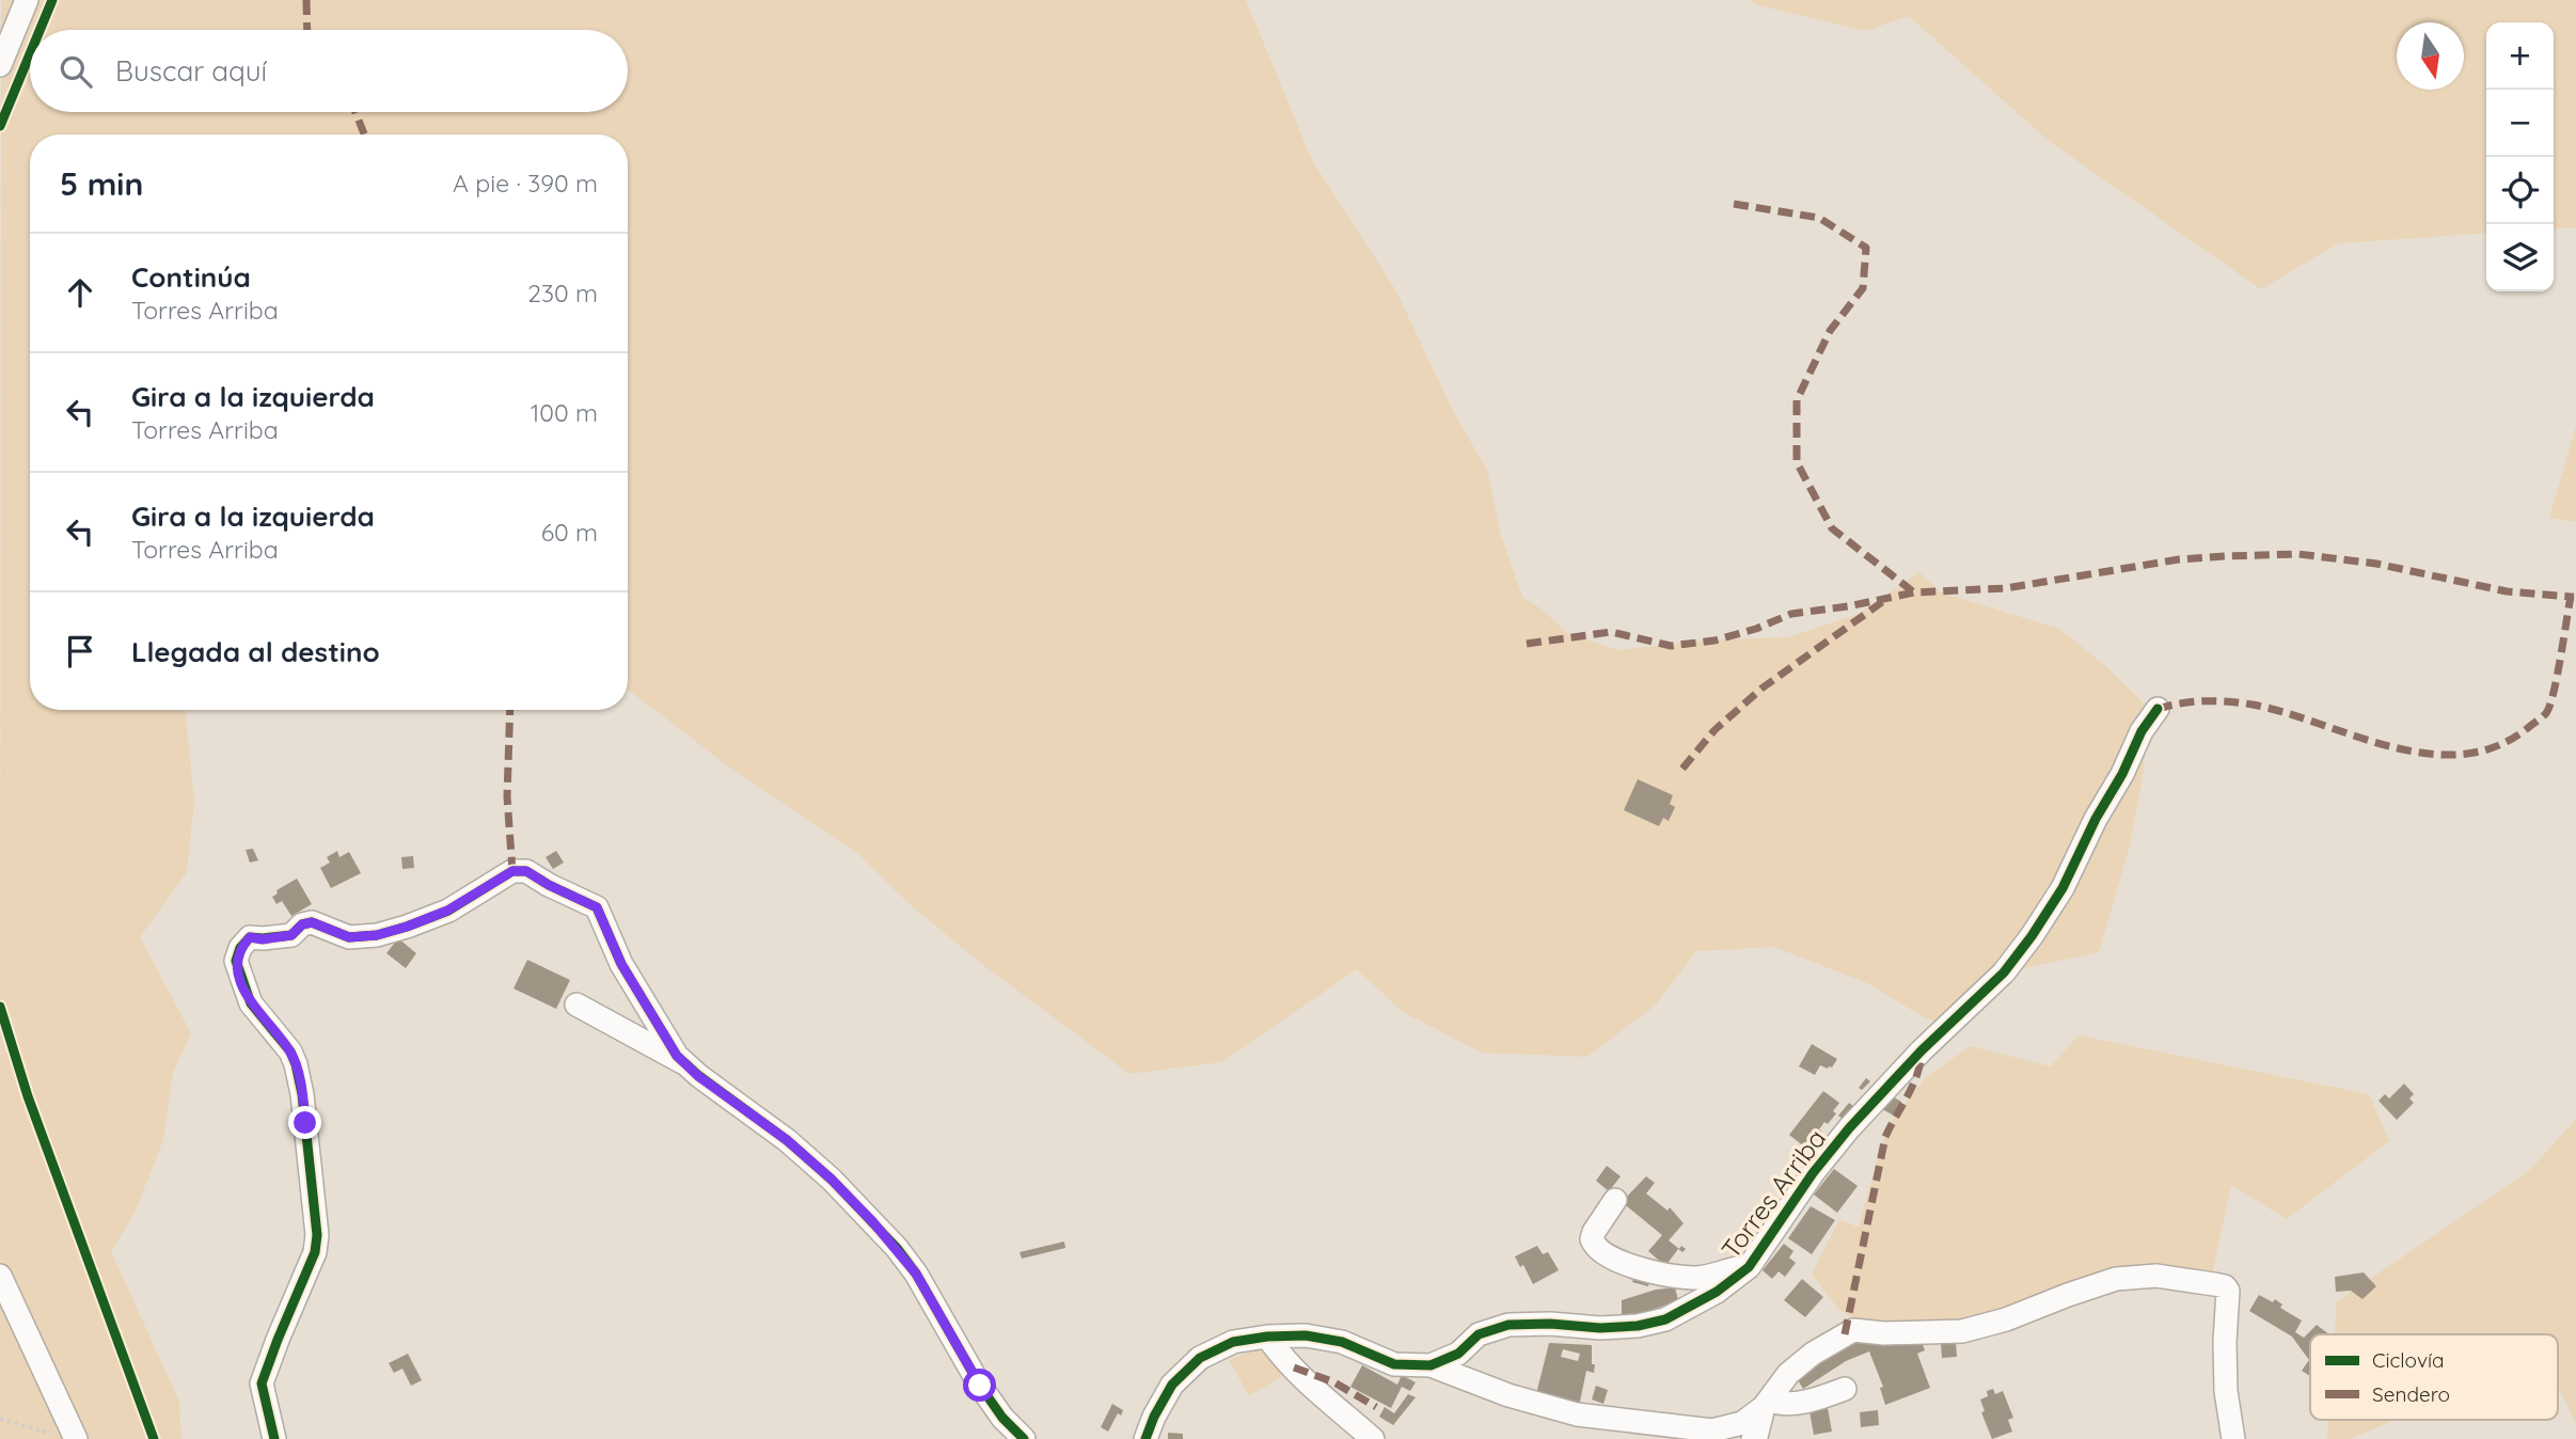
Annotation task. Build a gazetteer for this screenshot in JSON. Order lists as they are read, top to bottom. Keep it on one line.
{"streets":{"street":["Torres Arriba"]},"legend":["Ciclovía","Sendero"],"north":"bottom","page":{"map_buttons":["+","−"],"search":"Buscar aquí","heading":["5 min","A pie · 390 m"],"list":[["Continúa","Torres Arriba","230 m"],["Gira a la izquierda","Torres Arriba","100 m"],["Gira a la izquierda","Torres Arriba","60 m"],"Llegada al destino"]}}
